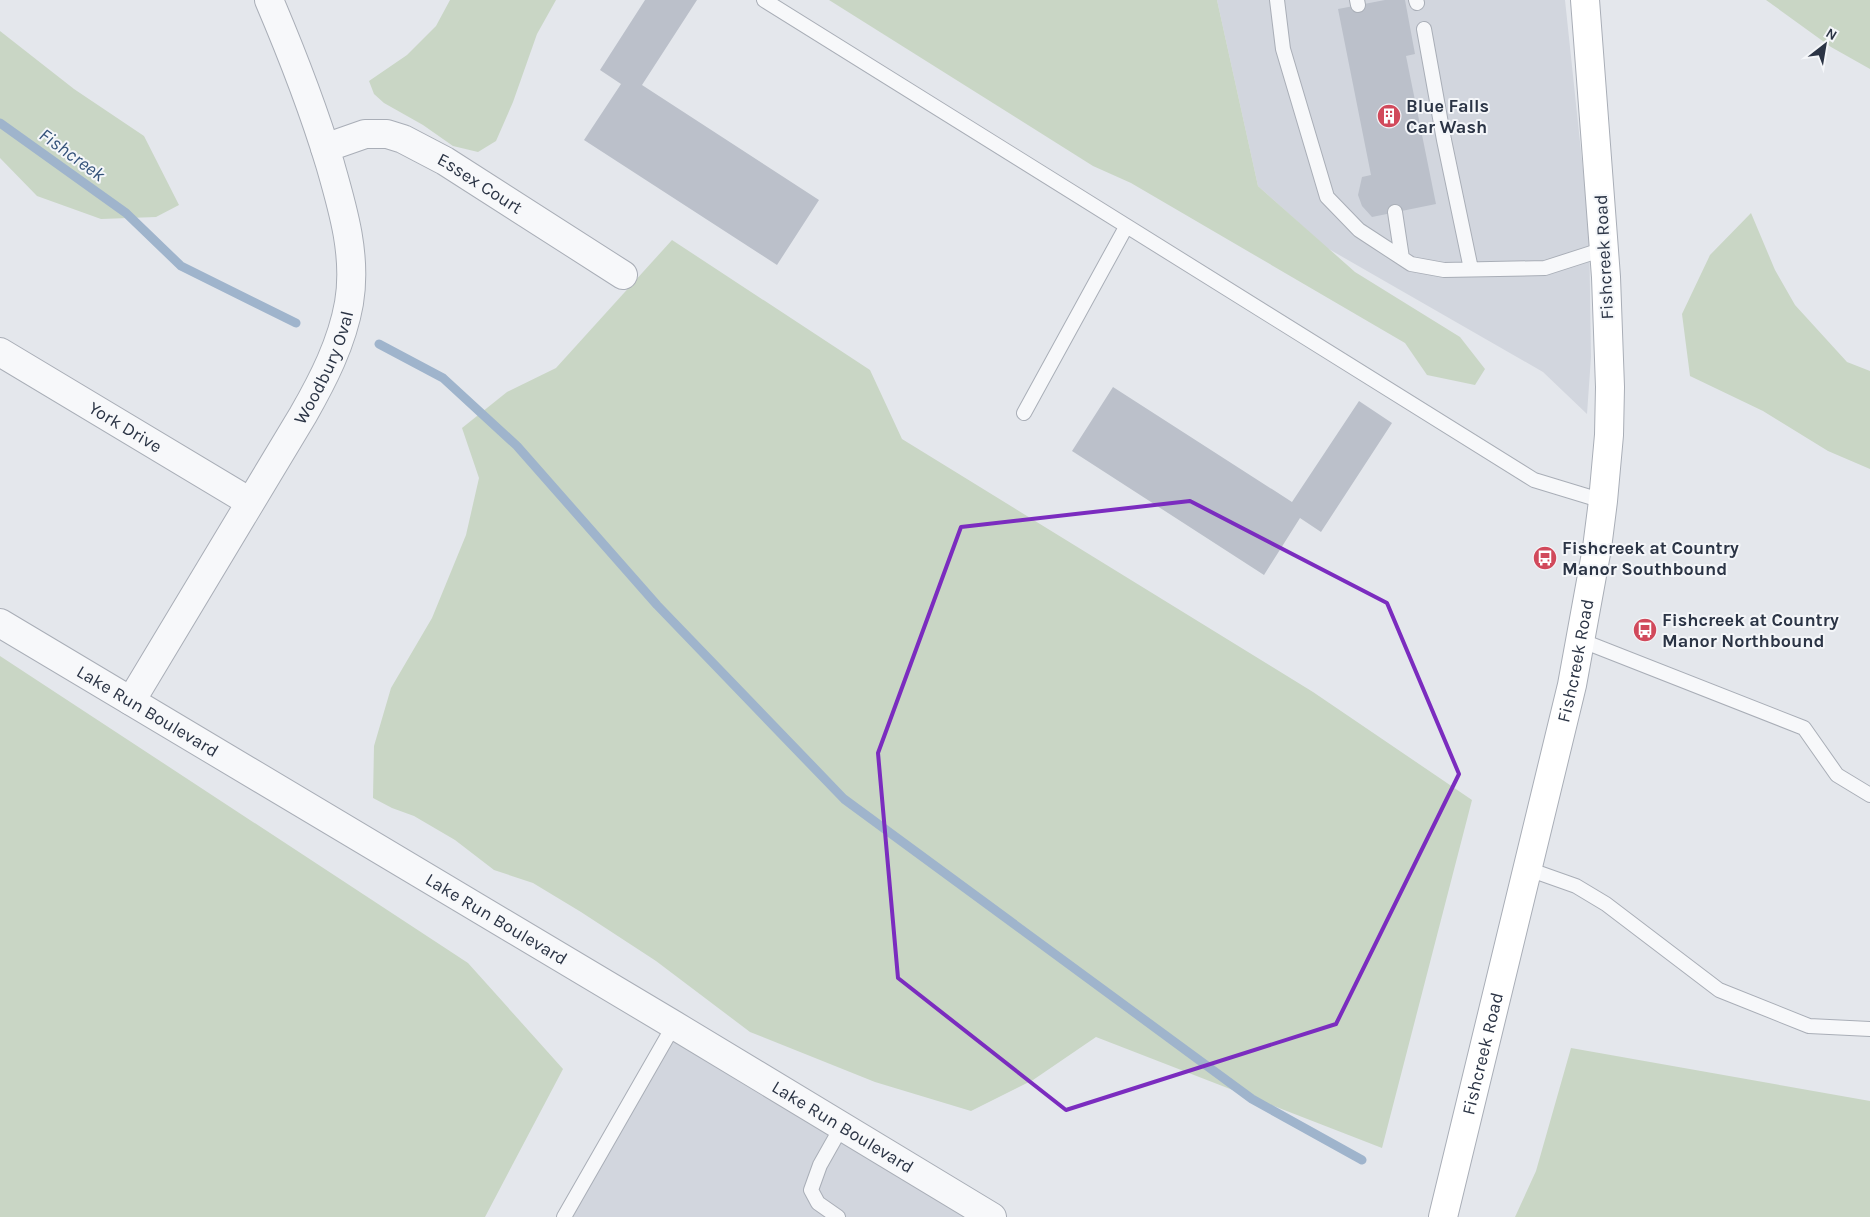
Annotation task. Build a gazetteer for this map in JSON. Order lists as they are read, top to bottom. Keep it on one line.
{"streets":{"main road":["Fishcreek Road"],"street":["Essex Court","Woodbury Oval","York Drive","Lake Run Boulevard"]},"crossings":[["Essex Court","Woodbury Oval"],["Woodbury Oval","York Drive"],["Woodbury Oval","Lake Run Boulevard"]],"water":["Fishcreek"],"places":{"building":["Blue Falls Car Wash"],"bus stop":["Fishcreek at Country Manor Southbound","Fishcreek at Country Manor Northbound"]},"north":"top right"}
